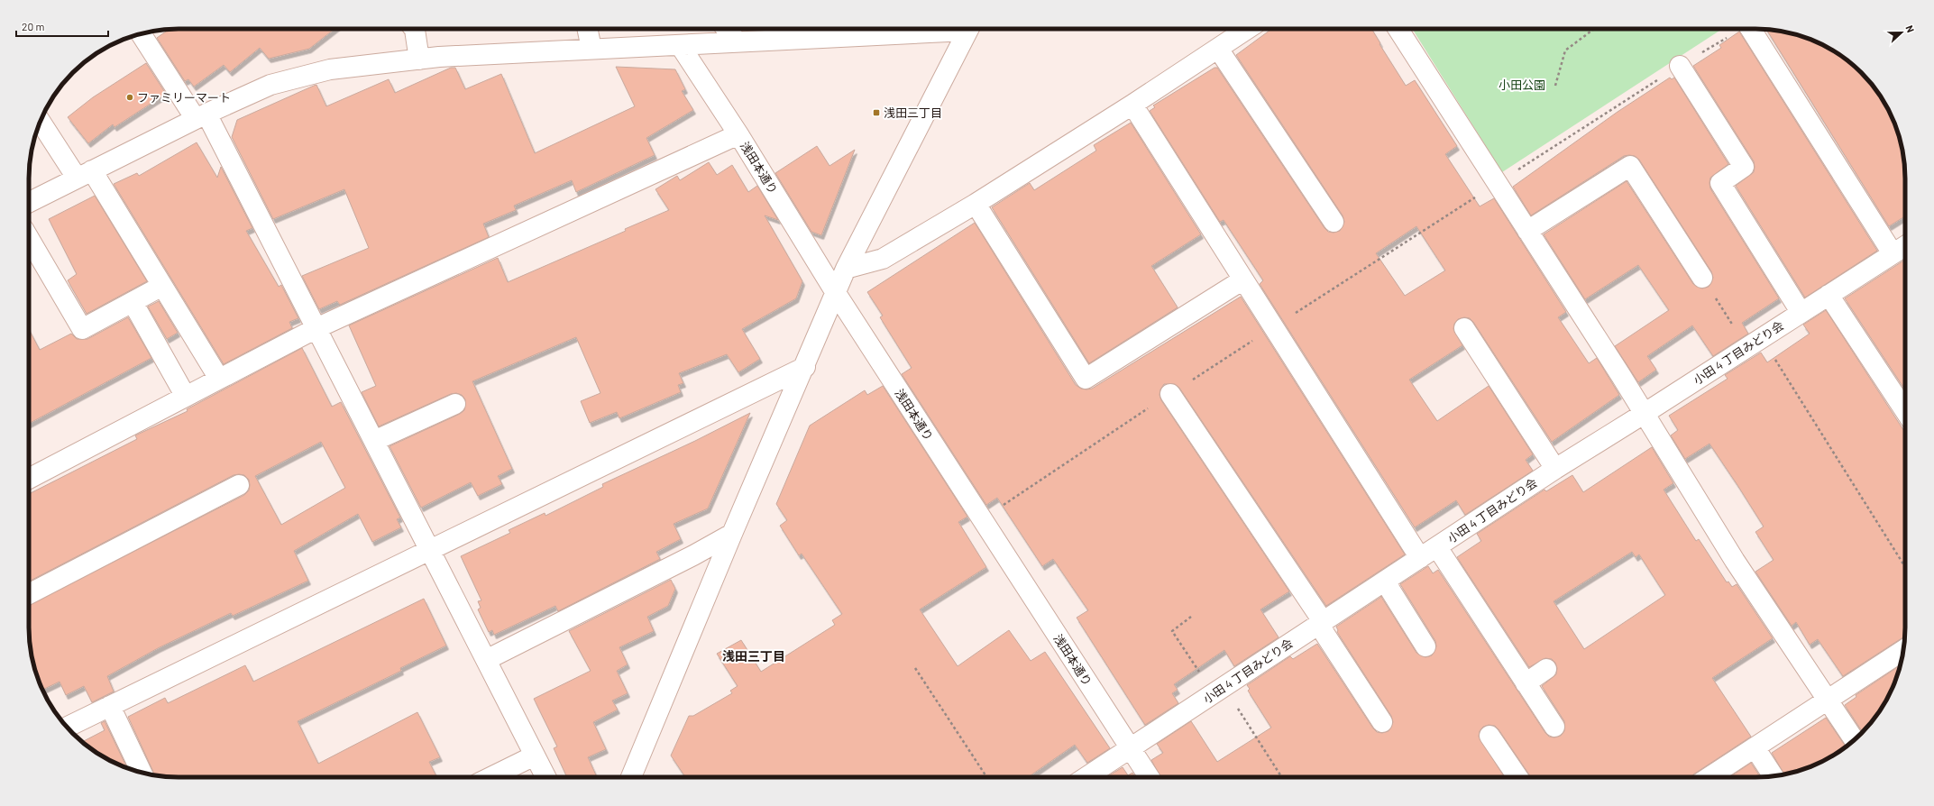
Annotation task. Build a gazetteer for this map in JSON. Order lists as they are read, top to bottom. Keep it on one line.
{"streets":{"street":["浅田本通り","小田 4 丁目みどり会"]},"crossings":[["浅田本通り","小田 4 丁目みどり会"]],"districts":["浅田三丁目"],"parks":["小田公園"],"places":{"other":["ファミリーマート"],"transit":["浅田三丁目"]},"scale_bar":"20 m","north":"right"}
